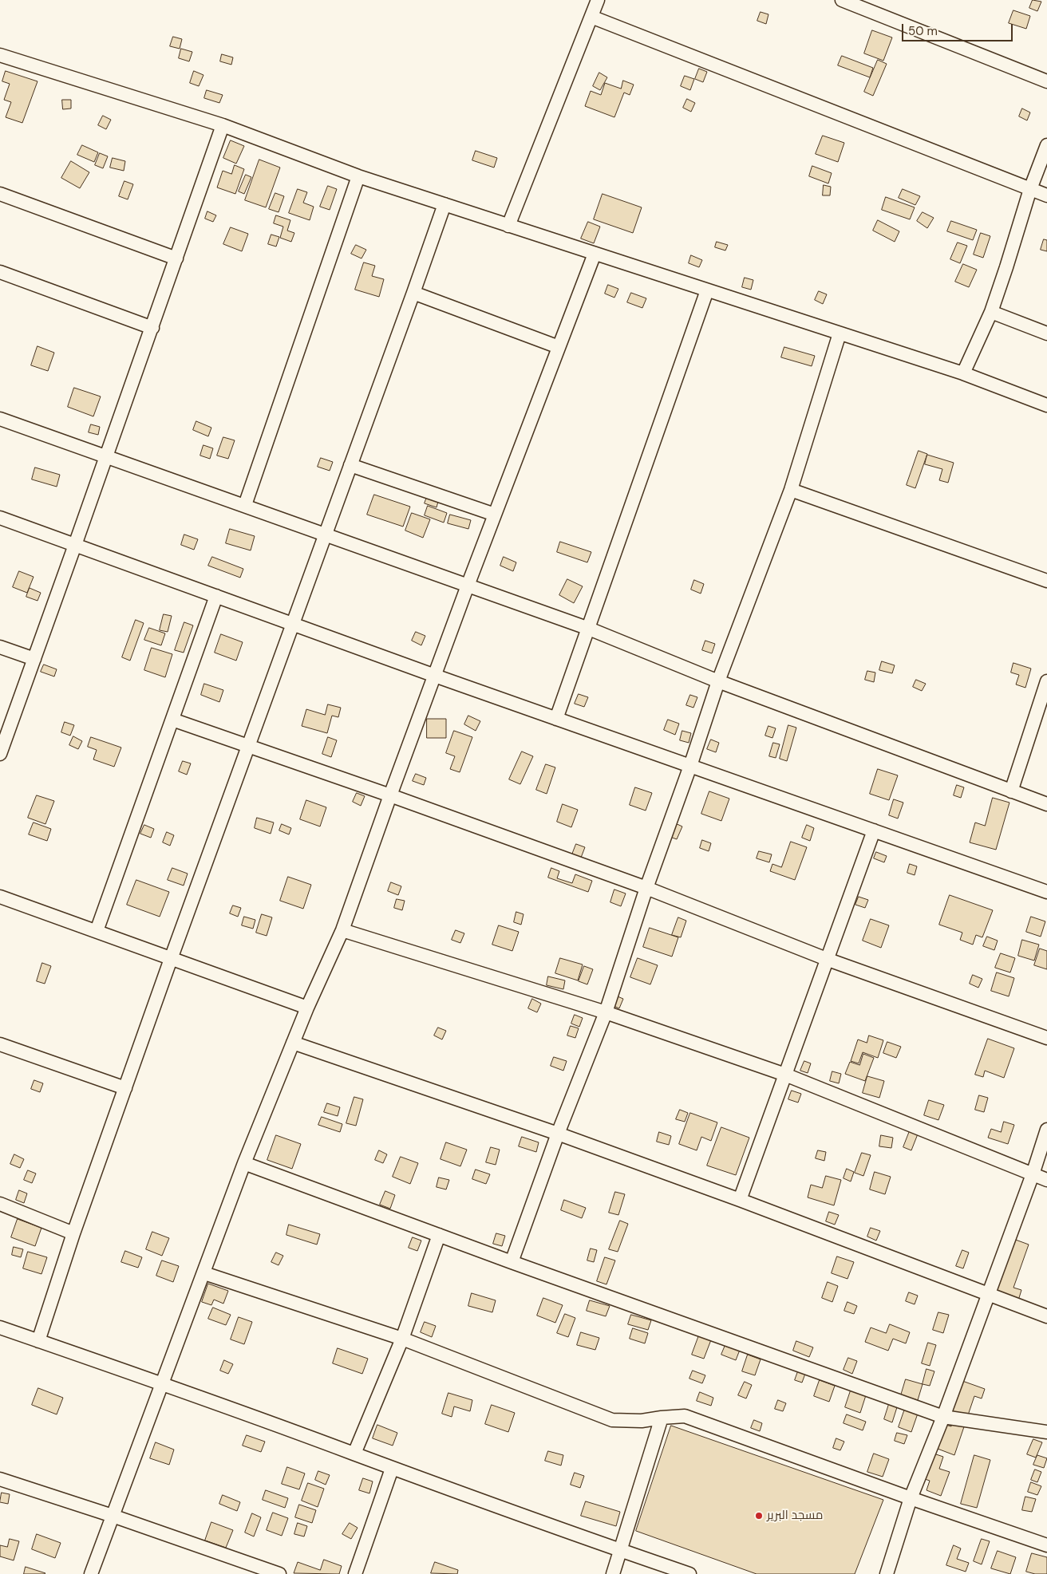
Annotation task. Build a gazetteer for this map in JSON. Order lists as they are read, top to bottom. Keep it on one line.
{"places":["مسجد البرير"],"scale_bar":"50 m"}
